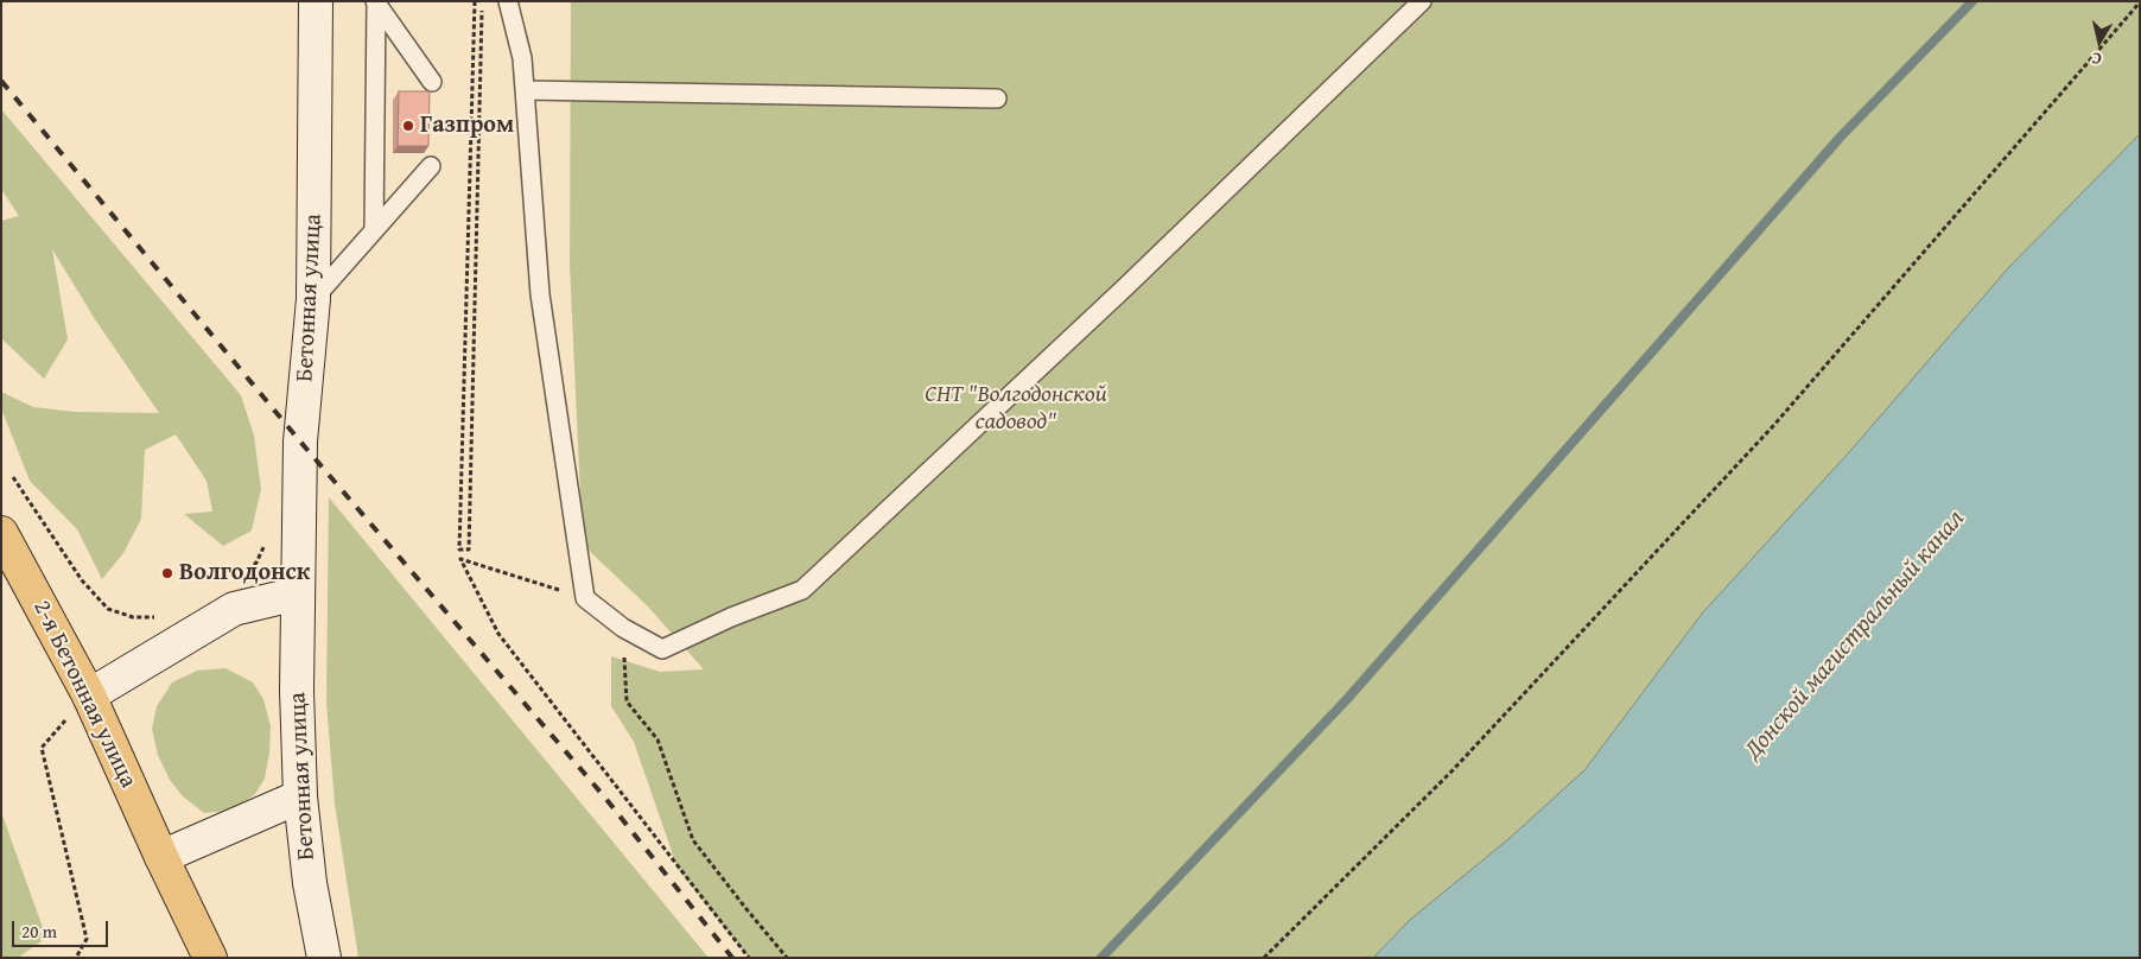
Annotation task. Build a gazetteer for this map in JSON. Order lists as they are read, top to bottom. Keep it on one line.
{"streets":{"main road":["Бетонная улица","2-я Бетонная улица"]},"water":["Донской магистральный канал"],"parks":["СНТ \"Волгодонской садовод\""],"places":["Газпром","Волгодонск"],"scale_bar":"20 m","north":"bottom"}
